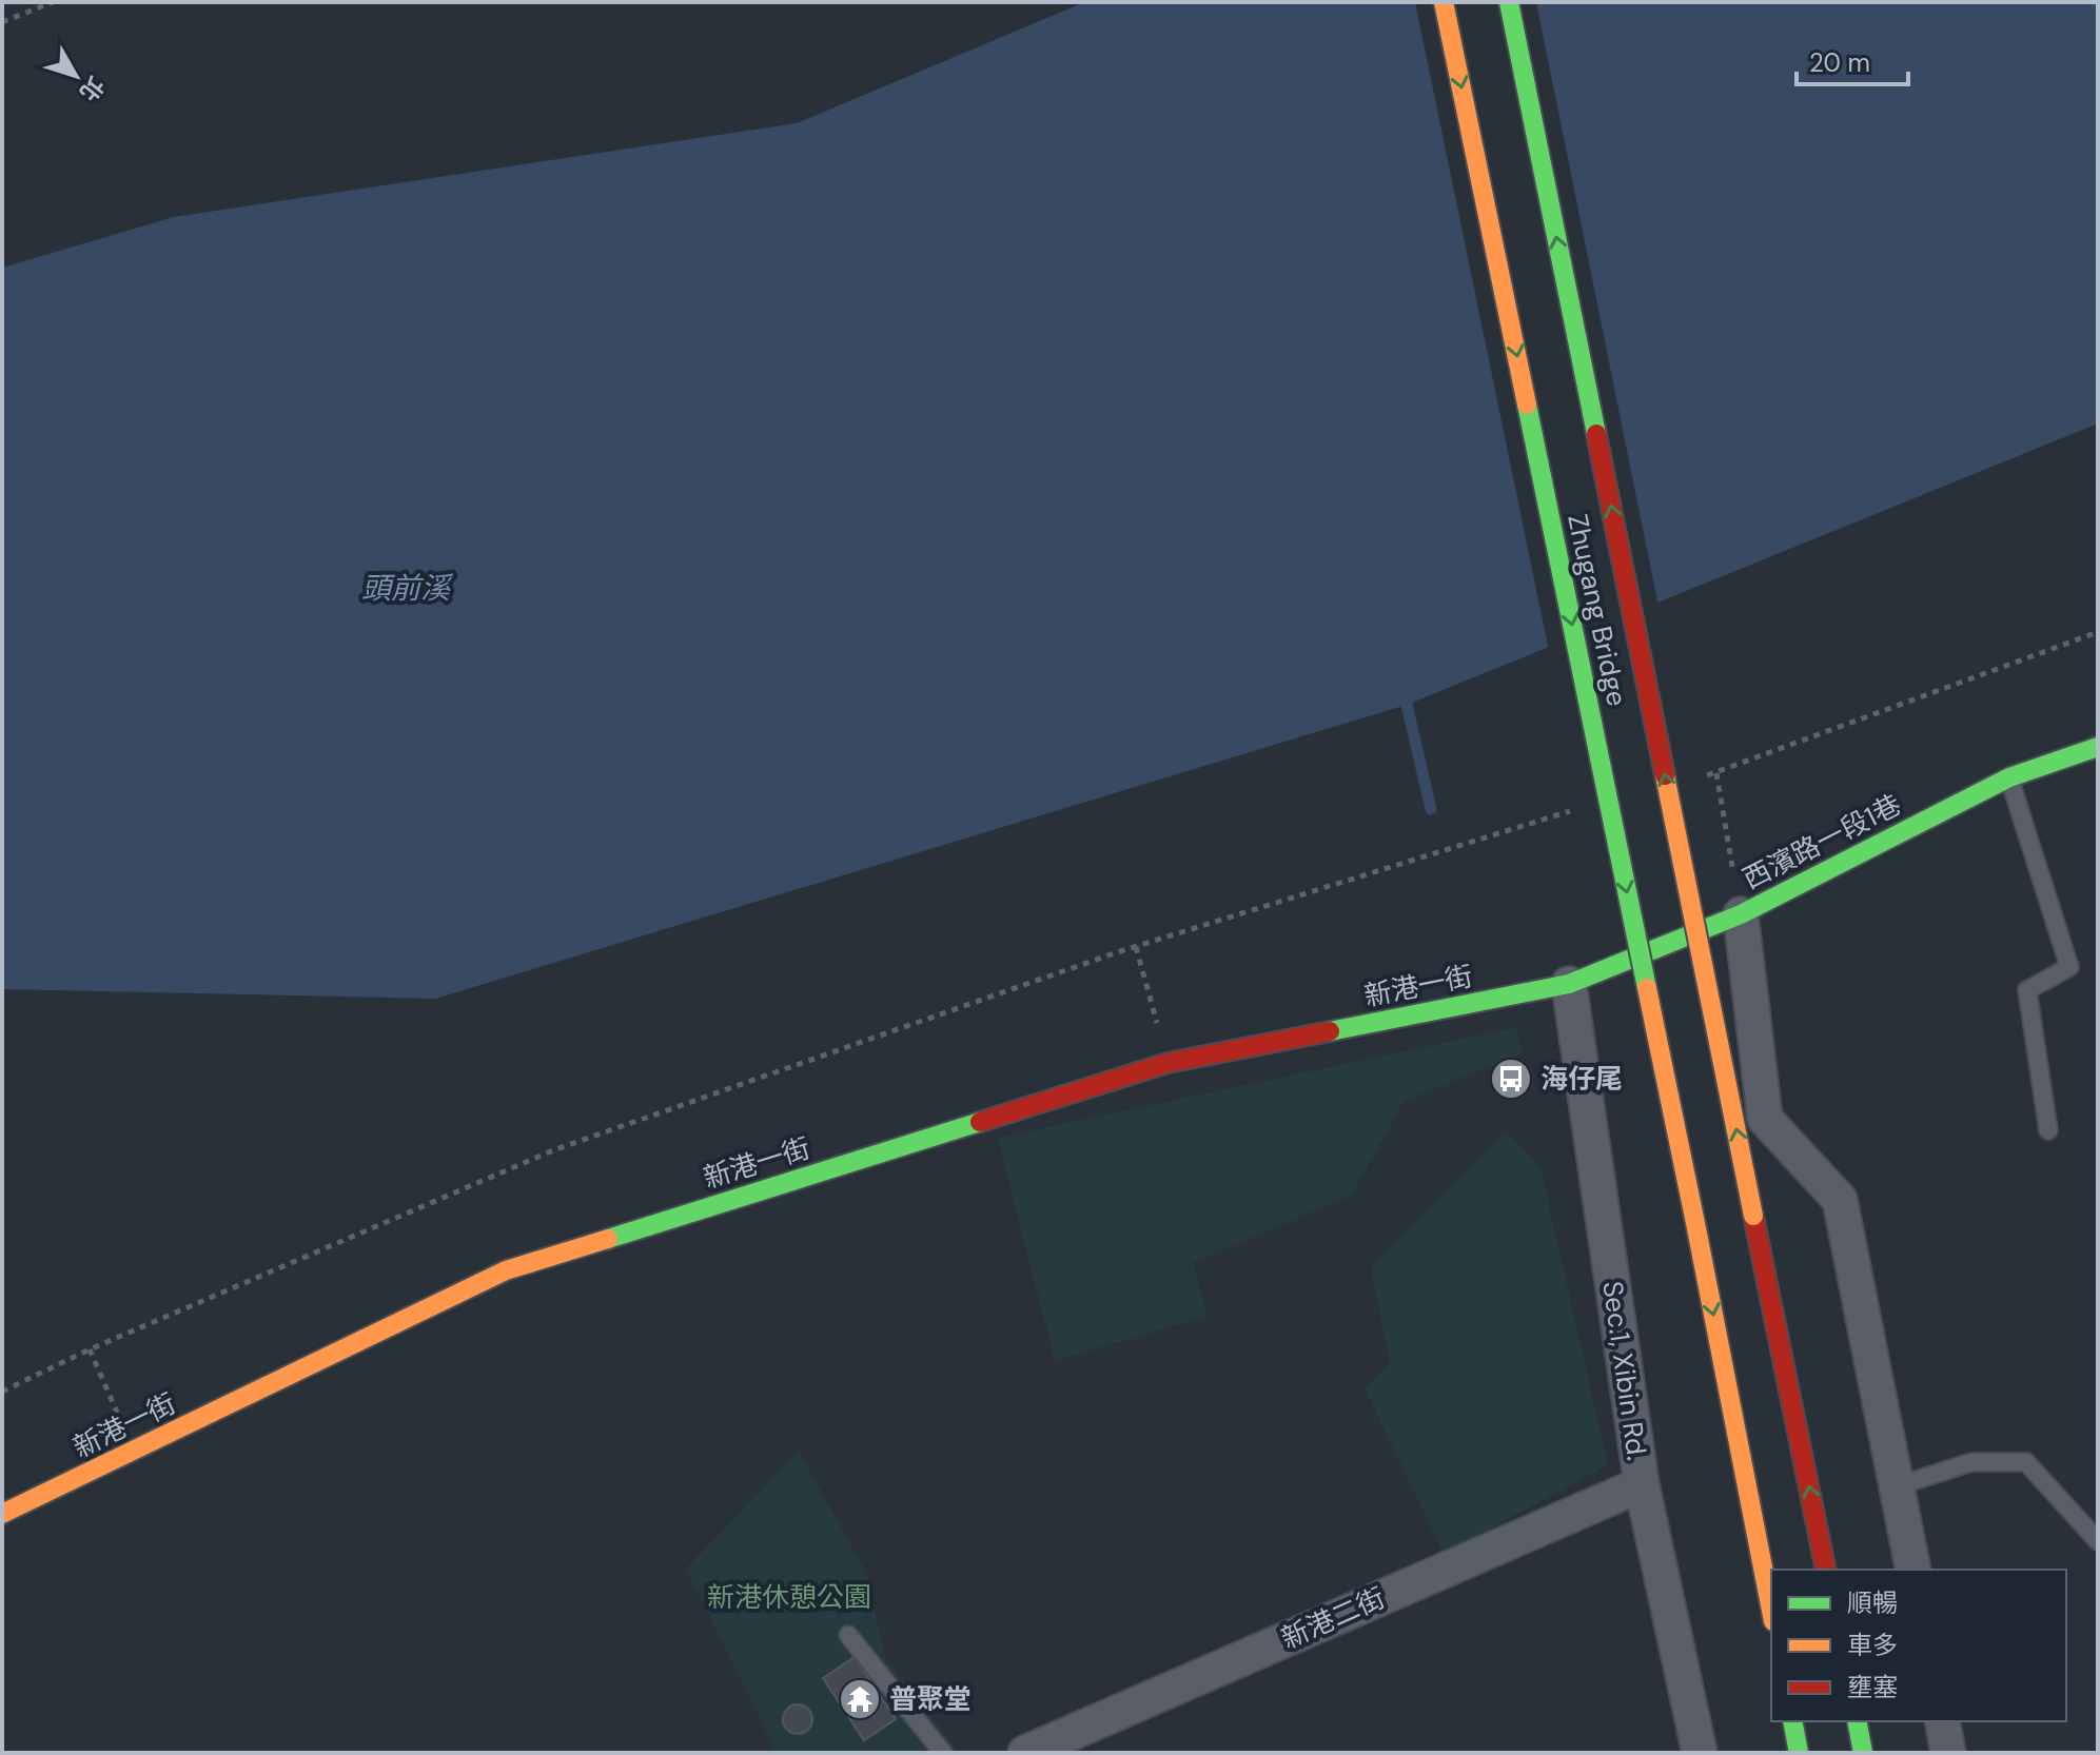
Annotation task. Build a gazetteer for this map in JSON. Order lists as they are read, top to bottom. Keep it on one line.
{"streets":{"main road":["Zhugang Bridge","西濱路一段1巷","新港一街"],"street":["Sec.1, Xibin Rd.","新港二街"]},"crossings":[["西濱路一段1巷","新港一街"],["西濱路一段1巷","Sec.1, Xibin Rd."],["新港一街","Sec.1, Xibin Rd."],["Sec.1, Xibin Rd.","新港二街"]],"water":["頭前溪"],"parks":["新港休憩公園"],"places":{"bus stop":["海仔尾"],"temple":["普聚堂"]},"legend":["順暢","車多","壅塞"],"scale_bar":"20 m","north":"bottom right"}
